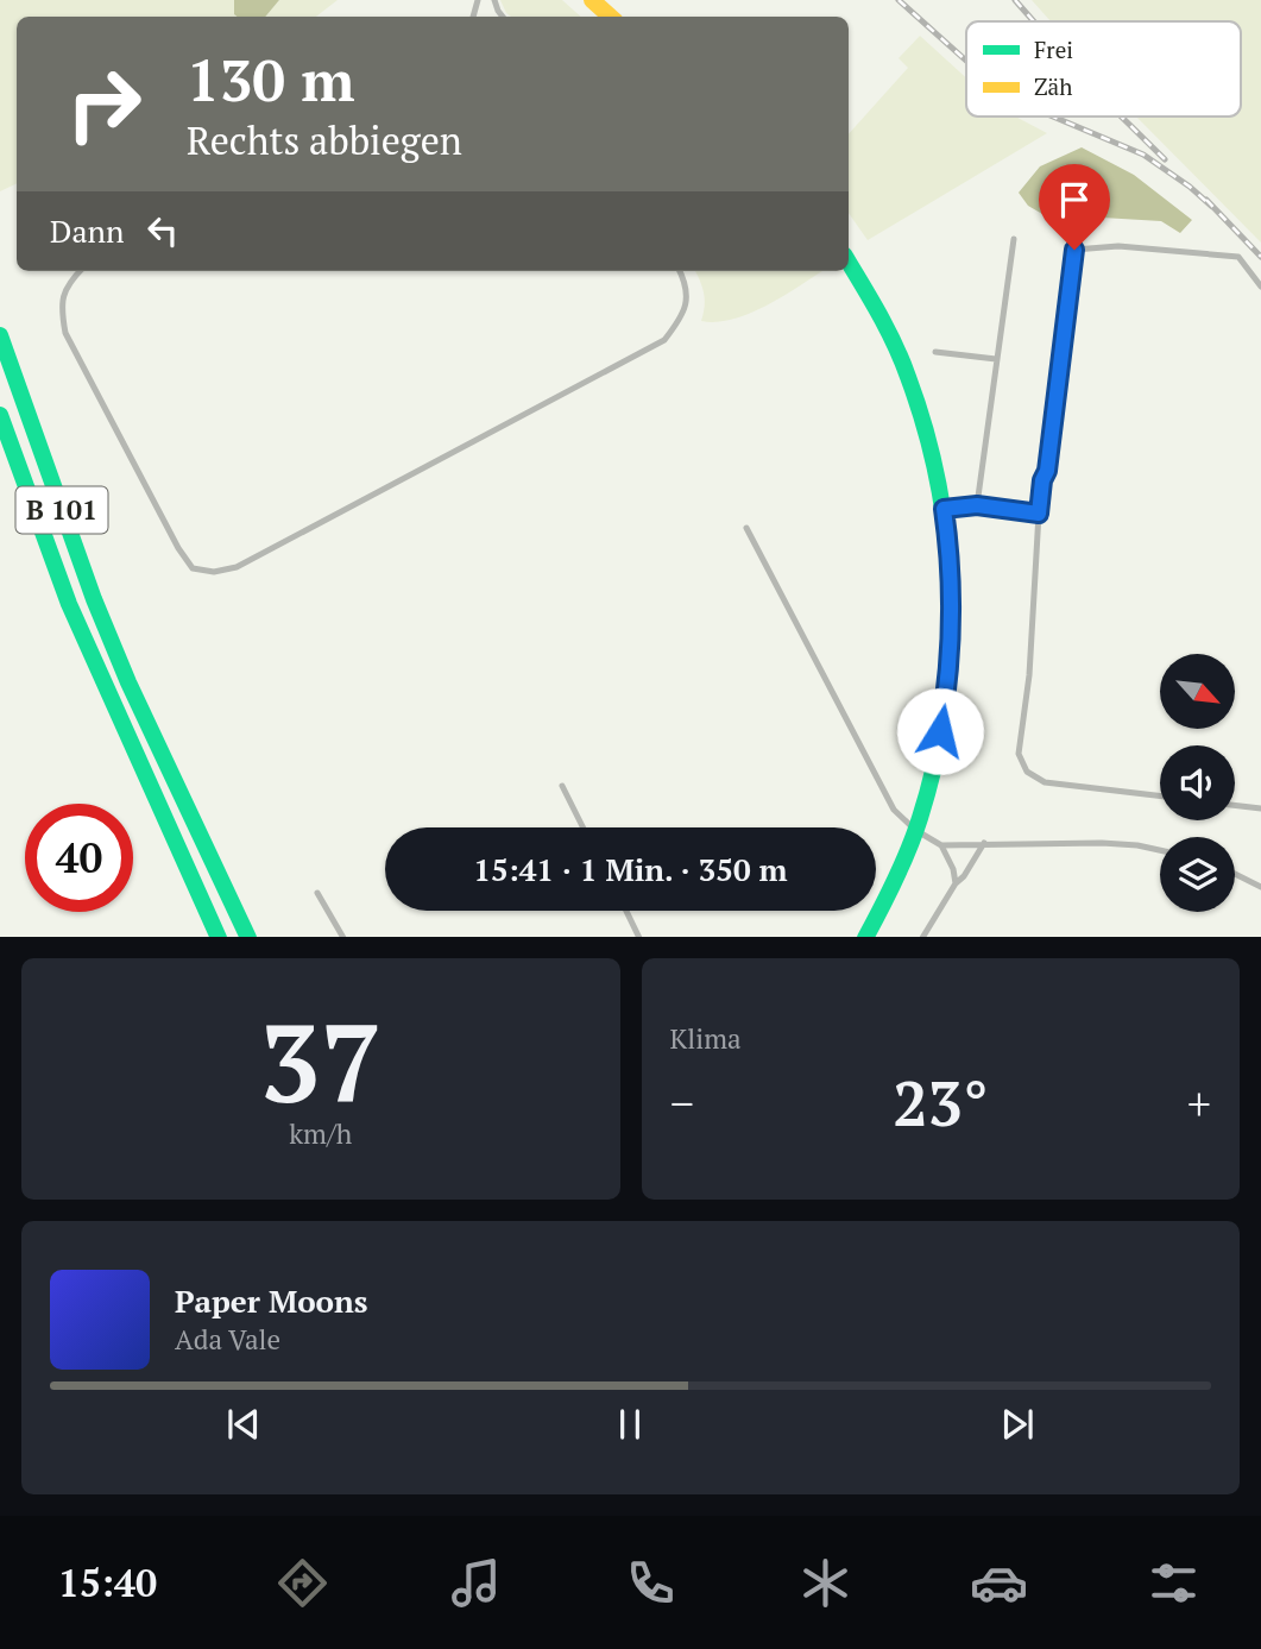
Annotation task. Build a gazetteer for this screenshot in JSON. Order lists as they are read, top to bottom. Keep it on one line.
{"streets":{"main road":["B 101"]},"legend":["Frei","Zäh"],"north":"bottom right","page":{"turn":["130 m","Rechts abbiegen"],"then":"Dann","limit":"40","trip":"15:41 · 1 Min. · 350 m","tile":[["37","km/h"],"Klima"],"heat":["−","23°","+"],"song":["Paper Moons","Ada Vale"],"tabs":"15:40"}}
